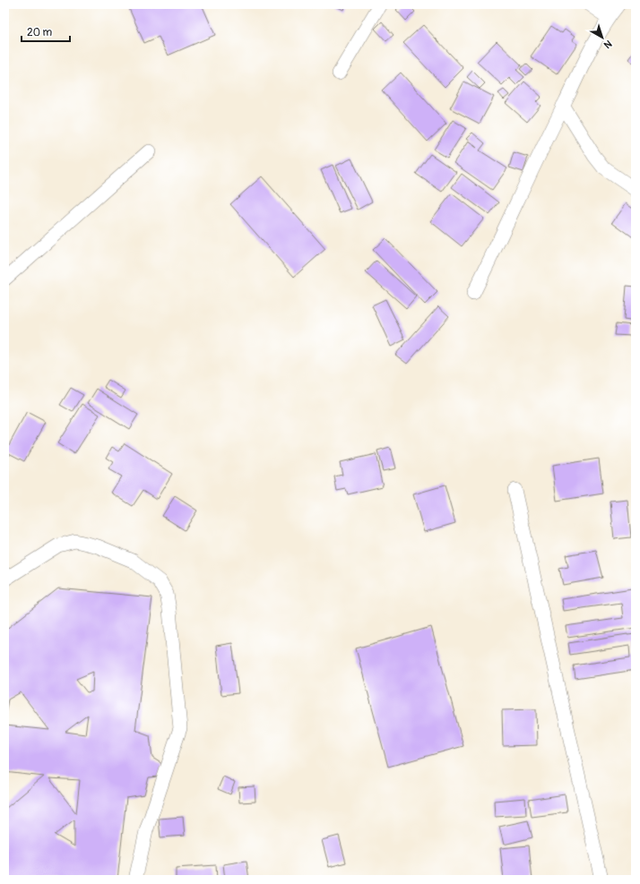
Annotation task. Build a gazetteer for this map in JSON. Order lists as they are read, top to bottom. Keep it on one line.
{"scale_bar":"20 m","north":"bottom right"}
